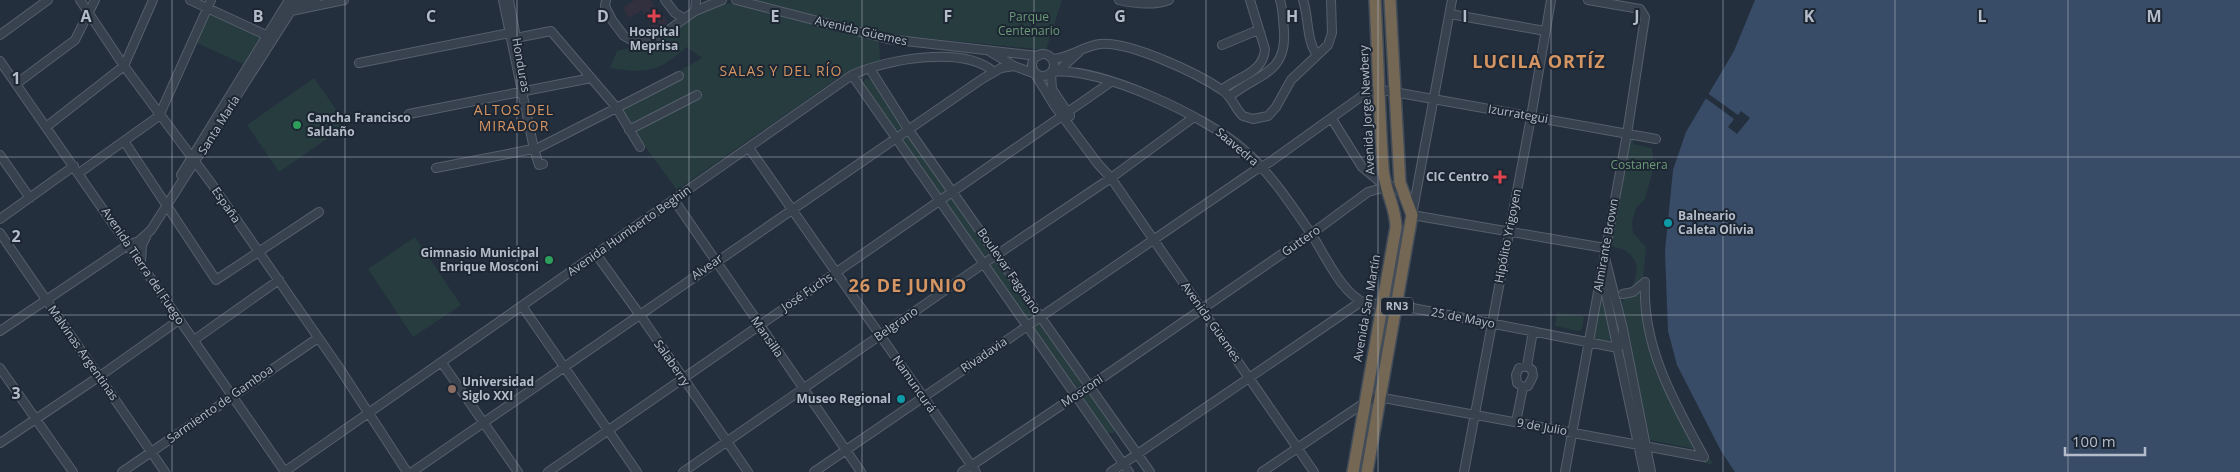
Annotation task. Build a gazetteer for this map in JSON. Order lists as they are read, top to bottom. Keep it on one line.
{"streets":{"highway":["Avenida Jorge Newbery","RN3","Avenida San Martín"],"street":["Avenida Güemes","Honduras","Izurrategui","Santa María","Saavedra","España","Avenida Humberto Beghin","Hipólito Yrigoyen","Guttero","Almirante Brown","Avenida Tierra del Fuego","Alvear","Boulevar Fagnano","José Fuchs","25 de Mayo","Belgrano","Mansilla","Malvinas Argentinas","Rivadavia","Salaberry","Namuncurá","Mosconi","Sarmiento de Gamboa","9 de Julio"]},"crossings":[["Avenida Güemes","Saavedra"],["Avenida Güemes","Guttero"],["Avenida Güemes","Alvear"],["Avenida Güemes","José Fuchs"],["Avenida Güemes","Belgrano"],["Avenida Güemes","Rivadavia"],["Avenida Güemes","Mosconi"],["Avenida Jorge Newbery","Izurrategui"],["Avenida Jorge Newbery","Guttero"],["Avenida Jorge Newbery","Avenida San Martín"],["Izurrategui","Hipólito Yrigoyen"],["Izurrategui","Almirante Brown"],["Santa María","España"],["Santa María","Avenida Tierra del Fuego"],["Santa María","Malvinas Argentinas"],["Saavedra","Guttero"],["Saavedra","José Fuchs"],["Saavedra","25 de Mayo"],["Saavedra","Belgrano"],["España","Avenida Humberto Beghin"],["España","Sarmiento de Gamboa"],["Avenida Humberto Beghin","Avenida Tierra del Fuego"],["Avenida Humberto Beghin","Alvear"],["Avenida Humberto Beghin","Boulevar Fagnano"],["Avenida Humberto Beghin","Mansilla"],["Avenida Humberto Beghin","Salaberry"],["Avenida Humberto Beghin","Namuncurá"],["Hipólito Yrigoyen","25 de Mayo"],["Hipólito Yrigoyen","9 de Julio"],["Guttero","Mosconi"],["Almirante Brown","25 de Mayo"],["Almirante Brown","9 de Julio"],["Avenida Tierra del Fuego","Sarmiento de Gamboa"],["Alvear","Boulevar Fagnano"],["Alvear","Mansilla"],["Alvear","Salaberry"],["Alvear","Namuncurá"],["Boulevar Fagnano","José Fuchs"],["Boulevar Fagnano","Belgrano"],["Boulevar Fagnano","Rivadavia"],["Boulevar Fagnano","Mosconi"],["José Fuchs","Mansilla"],["José Fuchs","Salaberry"],["José Fuchs","Namuncurá"],["RN3","Avenida San Martín"],["RN3","25 de Mayo"],["RN3","9 de Julio"],["Avenida San Martín","25 de Mayo"],["Belgrano","Mansilla"],["Belgrano","Salaberry"],["Belgrano","Namuncurá"],["Mansilla","Rivadavia"],["Malvinas Argentinas","Sarmiento de Gamboa"],["Rivadavia","Namuncurá"],["Namuncurá","Mosconi"]],"districts":["LUCILA ORTÍZ","SALAS Y DEL RÍO","ALTOS DEL MIRADOR","26 DE JUNIO"],"parks":["Parque Centenario","Costanera"],"places":{"health":["Hospital Meprisa","CIC Centro"],"other":["Cancha Francisco Saldaño","Balneario Caleta Olivia","Gimnasio Municipal Enrique Mosconi","Universidad Siglo XXI","Museo Regional"]},"scale_bar":"100 m","grid":{"columns":["A","B","C","D","E","F","G","H","I","J","K","L","M"],"rows":["1","2","3"]}}
